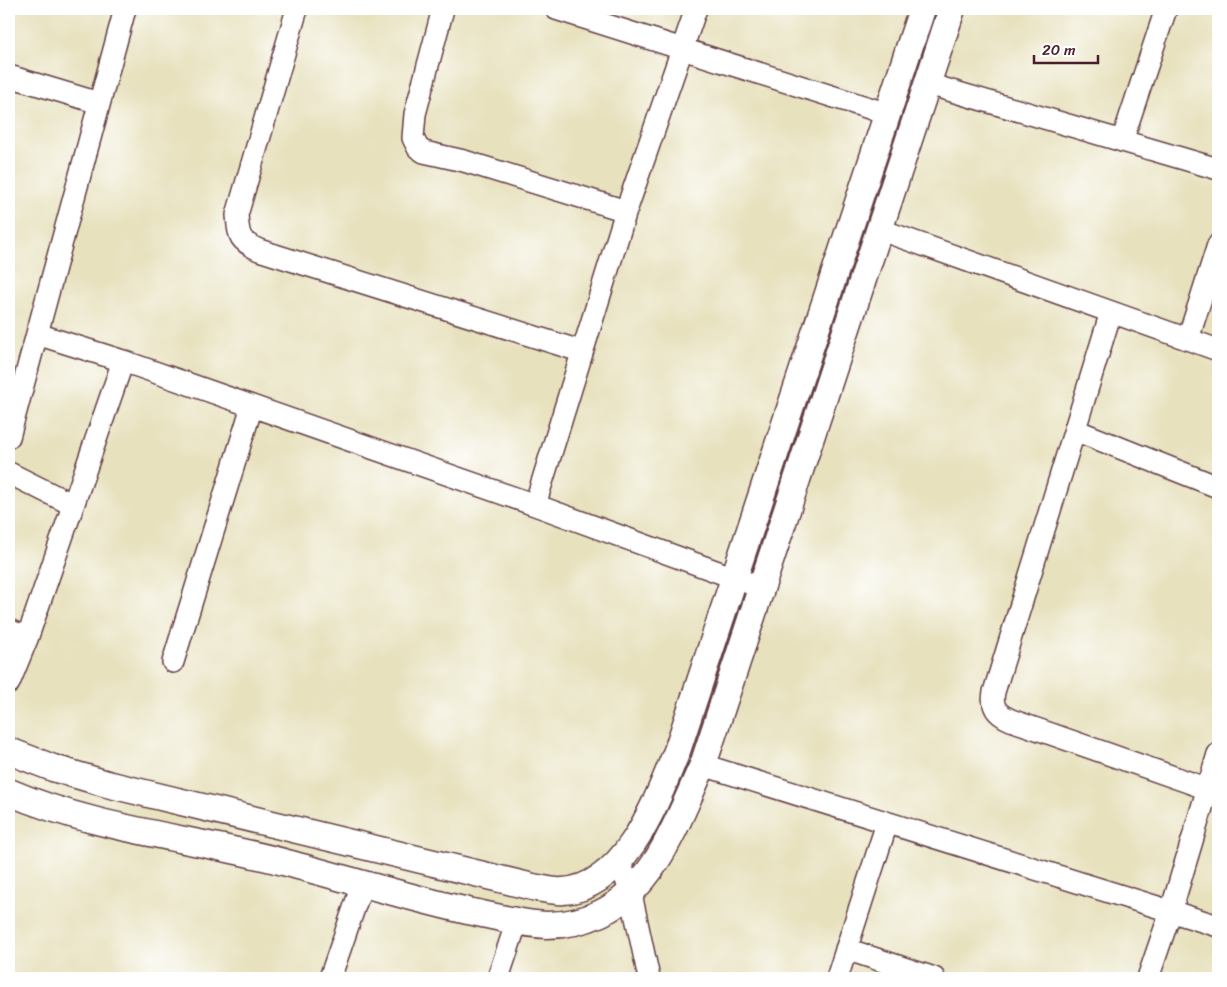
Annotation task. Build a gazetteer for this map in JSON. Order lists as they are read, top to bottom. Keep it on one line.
{"scale_bar":"20 m"}
